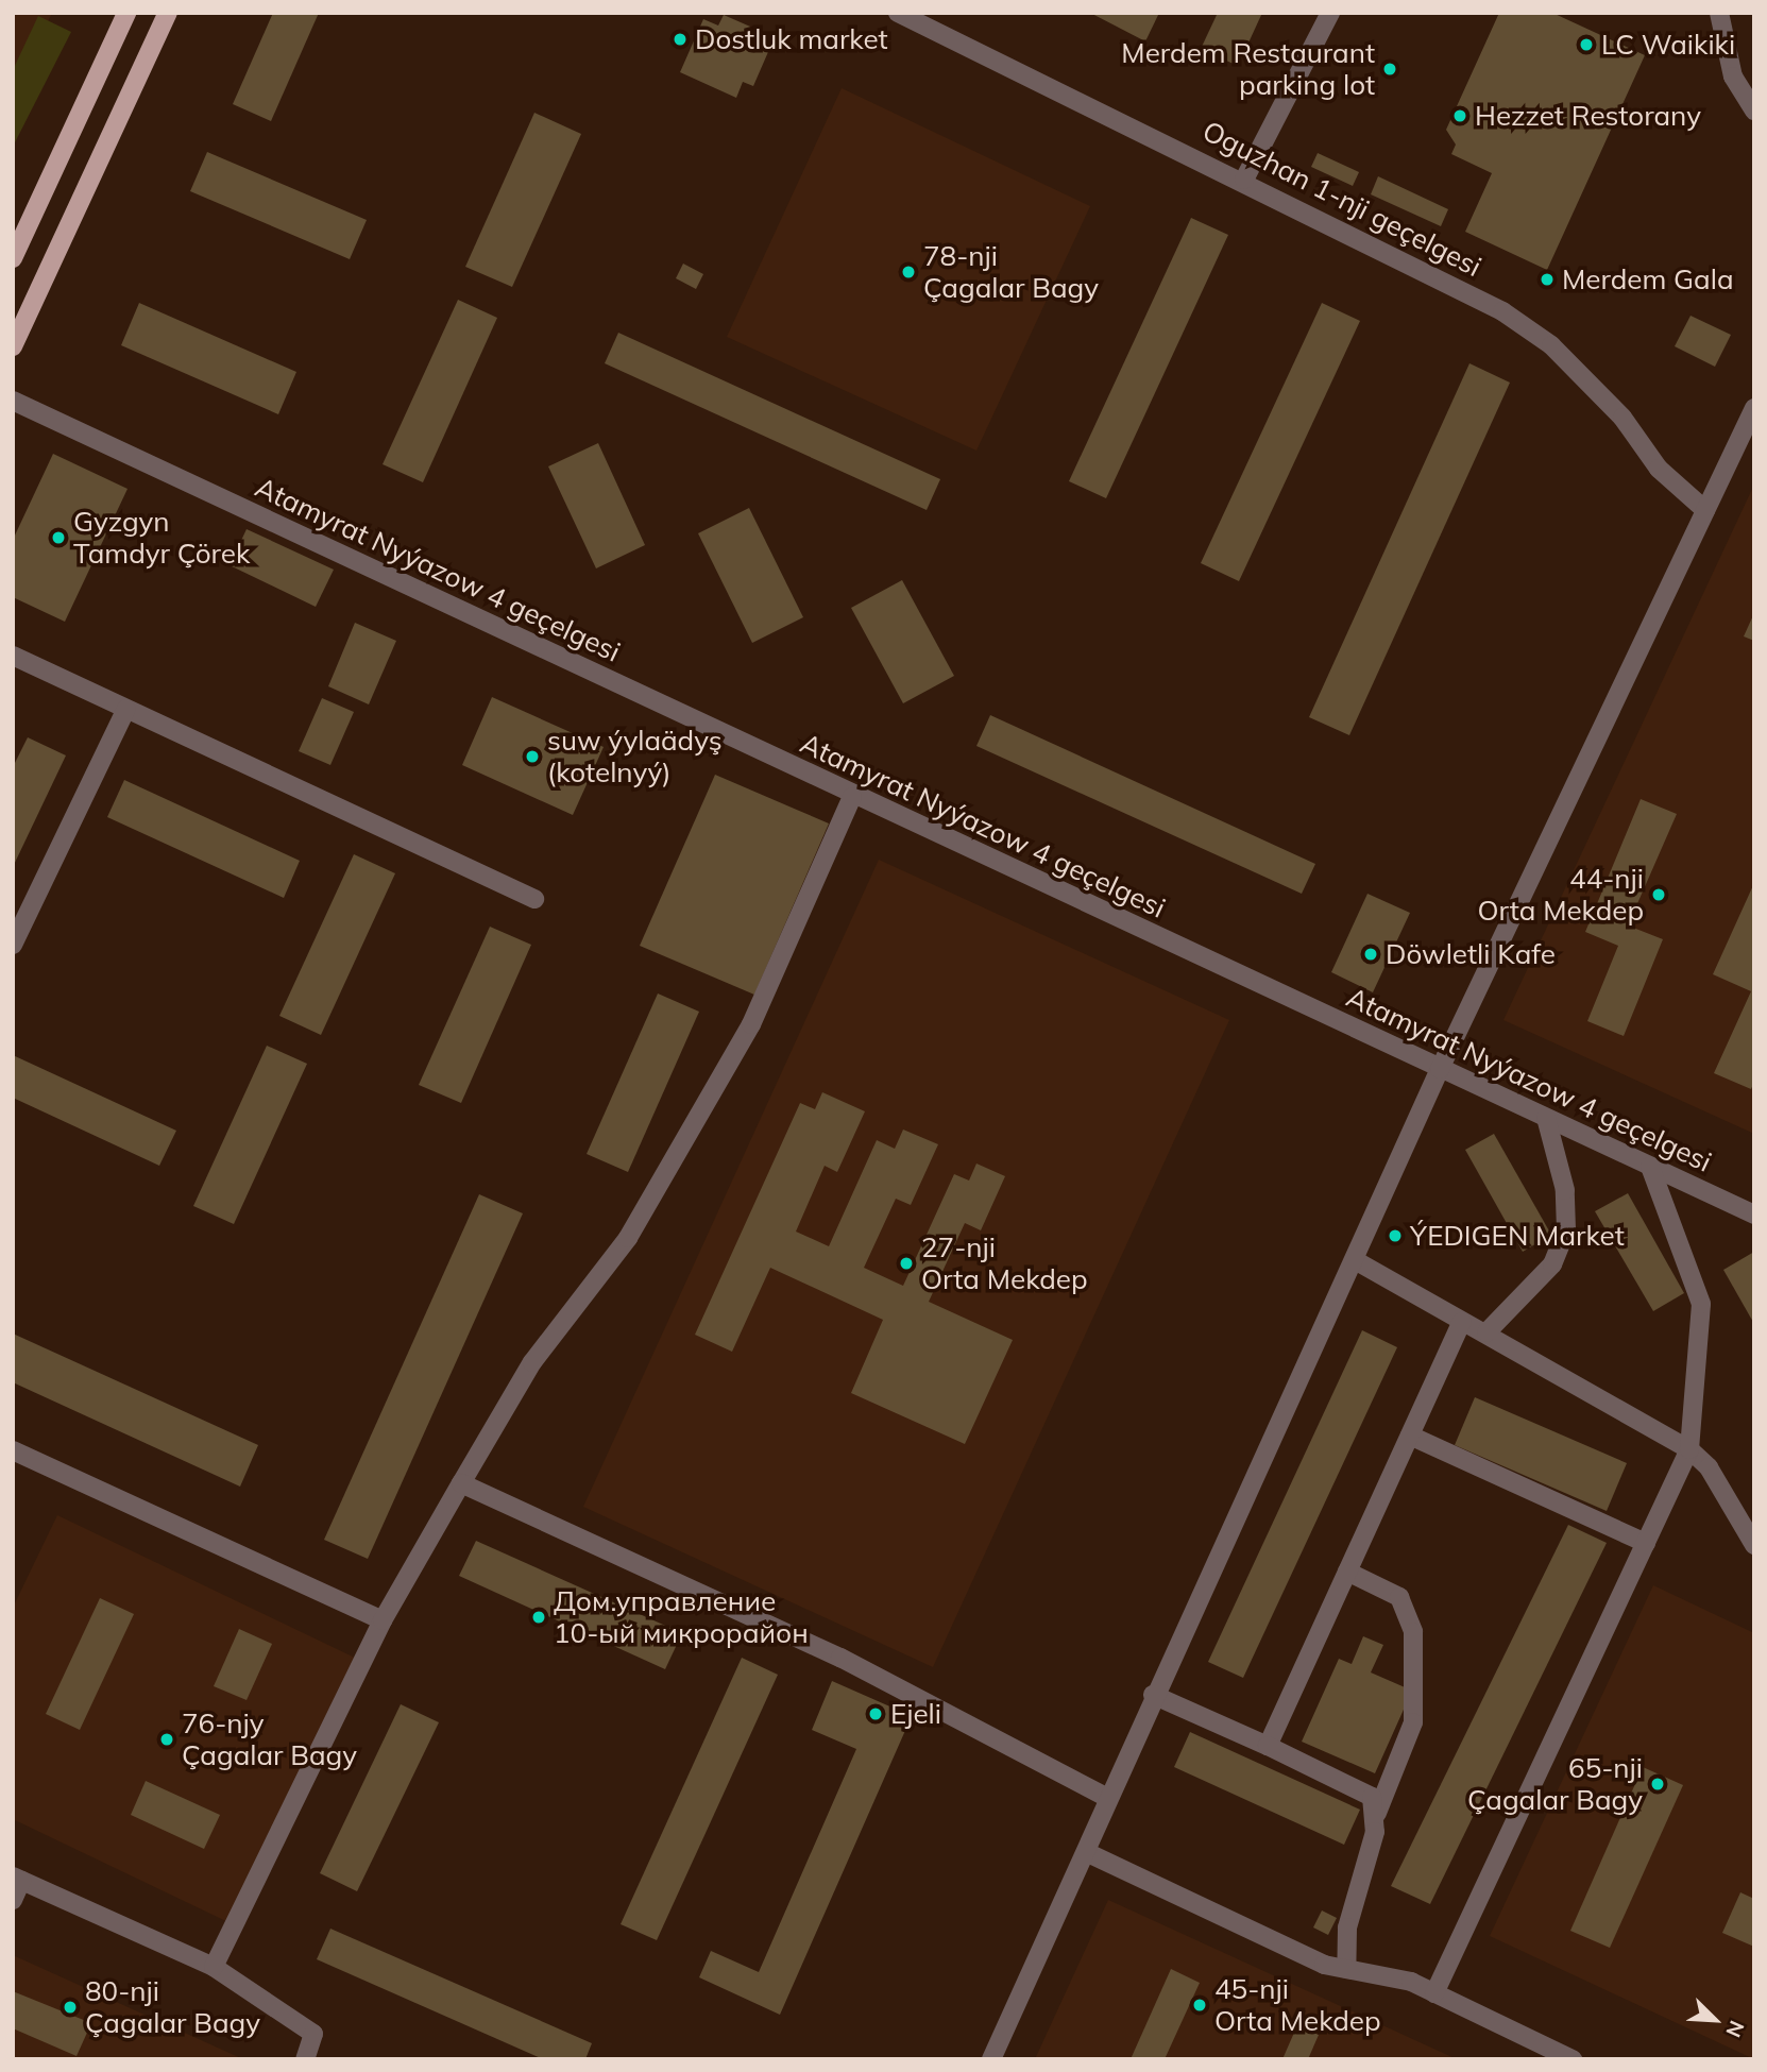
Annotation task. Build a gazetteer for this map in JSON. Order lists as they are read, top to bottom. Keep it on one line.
{"streets":{"street":["Oguzhan 1-nji geçelgesi","Atamyrat Nyýazow 4 geçelgesi"]},"places":["Dostluk market","LC Waikiki","Merdem Restaurant parking lot","Hezzet Restorany","78-nji Çagalar Bagy","Merdem Gala","Gyzgyn Tamdyr Çörek","suw ýylaädyş (kotelnyý)","44-nji Orta Mekdep","Döwletli Kafe","ÝEDIGEN Market","27-nji Orta Mekdep","Дом.управление 10-ый микрорайон","Ejeli","76-njy Çagalar Bagy","65-nji Çagalar Bagy","45-nji Orta Mekdep","80-nji Çagalar Bagy"],"north":"bottom right"}
